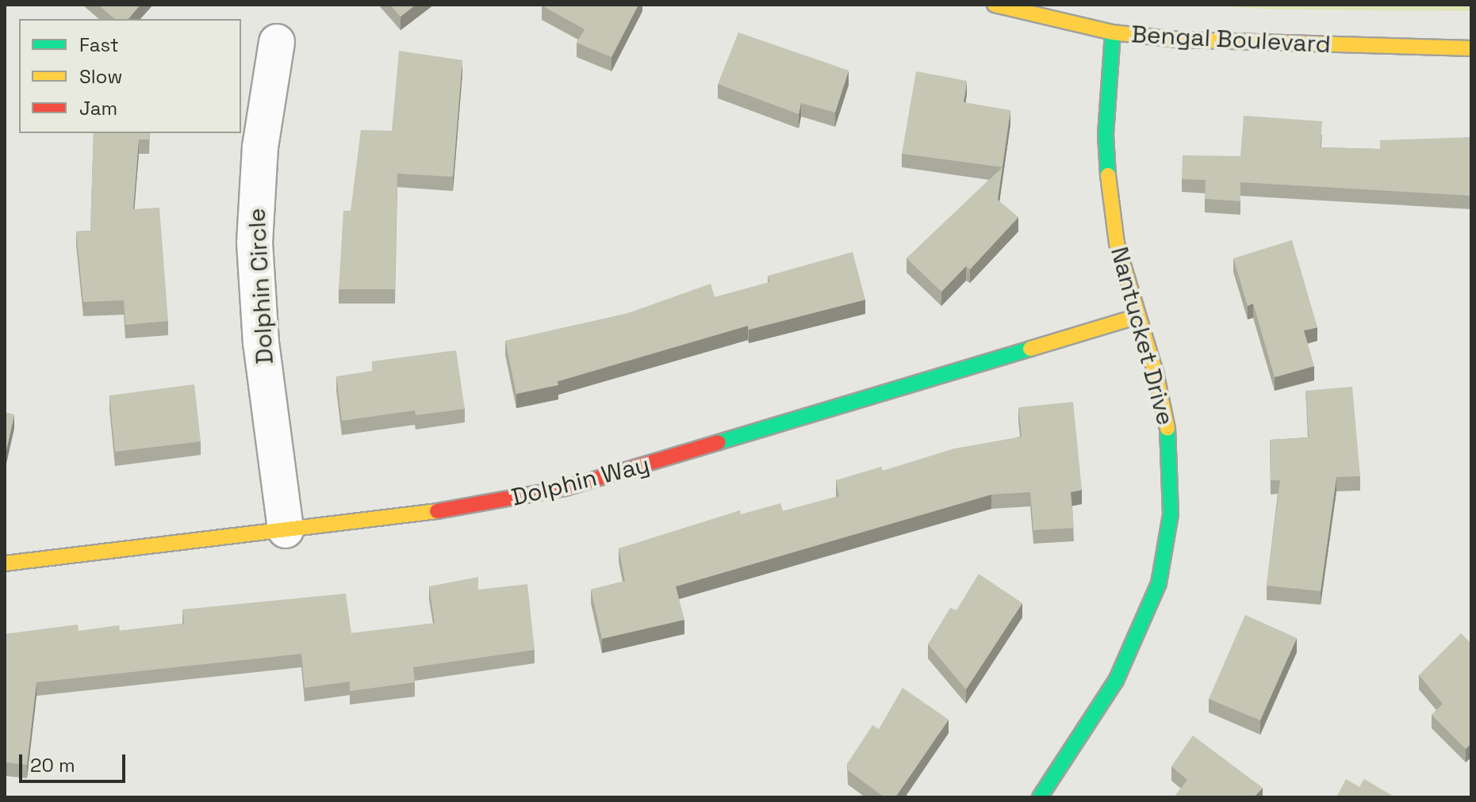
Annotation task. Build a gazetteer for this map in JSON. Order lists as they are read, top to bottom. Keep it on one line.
{"streets":{"street":["Bengal Boulevard","Dolphin Circle","Nantucket Drive","Dolphin Way"]},"crossings":[["Bengal Boulevard","Nantucket Drive"],["Dolphin Circle","Dolphin Way"],["Nantucket Drive","Dolphin Way"]],"legend":["Fast","Slow","Jam"],"scale_bar":"20 m"}
